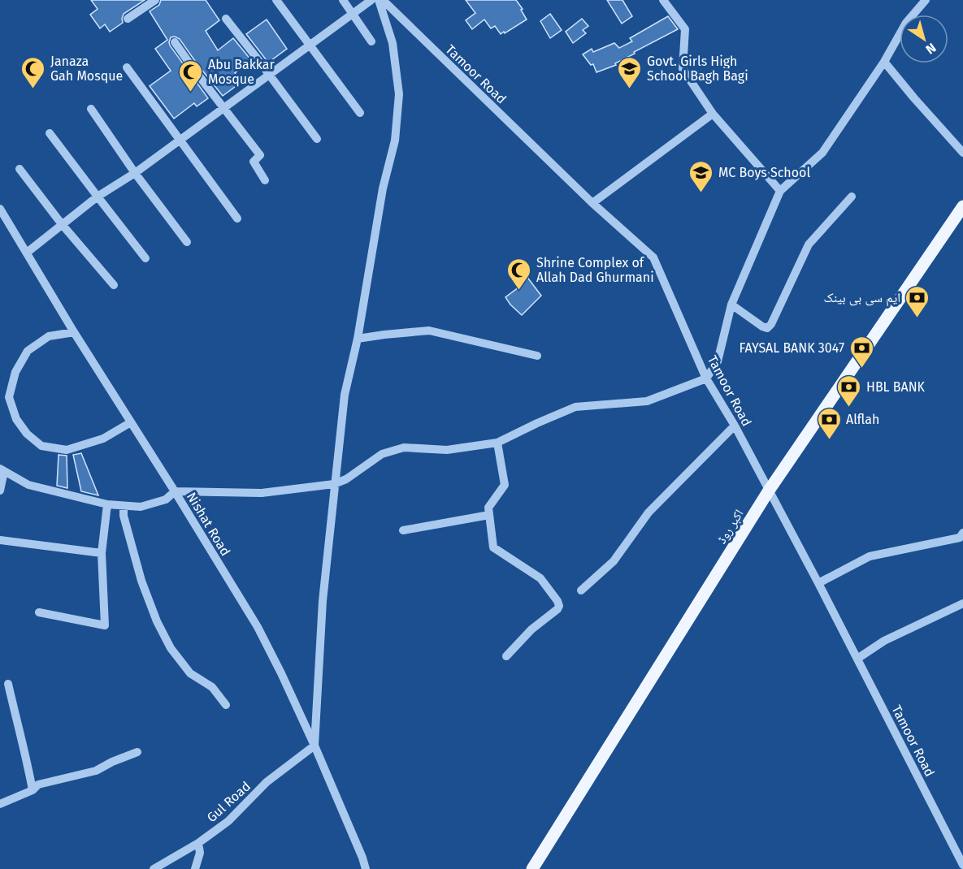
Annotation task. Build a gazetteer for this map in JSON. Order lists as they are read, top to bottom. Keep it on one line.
{"streets":{"main road":["اکبر روڈ"],"street":["Tamoor Road","Nishat Road","Gul Road"]},"crossings":[["Tamoor Road","اکبر روڈ"],["Nishat Road","Gul Road"]],"places":{"mosque":["Janaza Gah Mosque","Abu Bakkar Mosque","Shrine Complex of Allah Dad Ghurmani"],"school or university":["Govt. Girls High School Bagh Bagi","MC Boys School"],"bank":["ایم سی بی بینک","FAYSAL BANK 3047","HBL BANK","Alflah"]},"north":"bottom right"}
